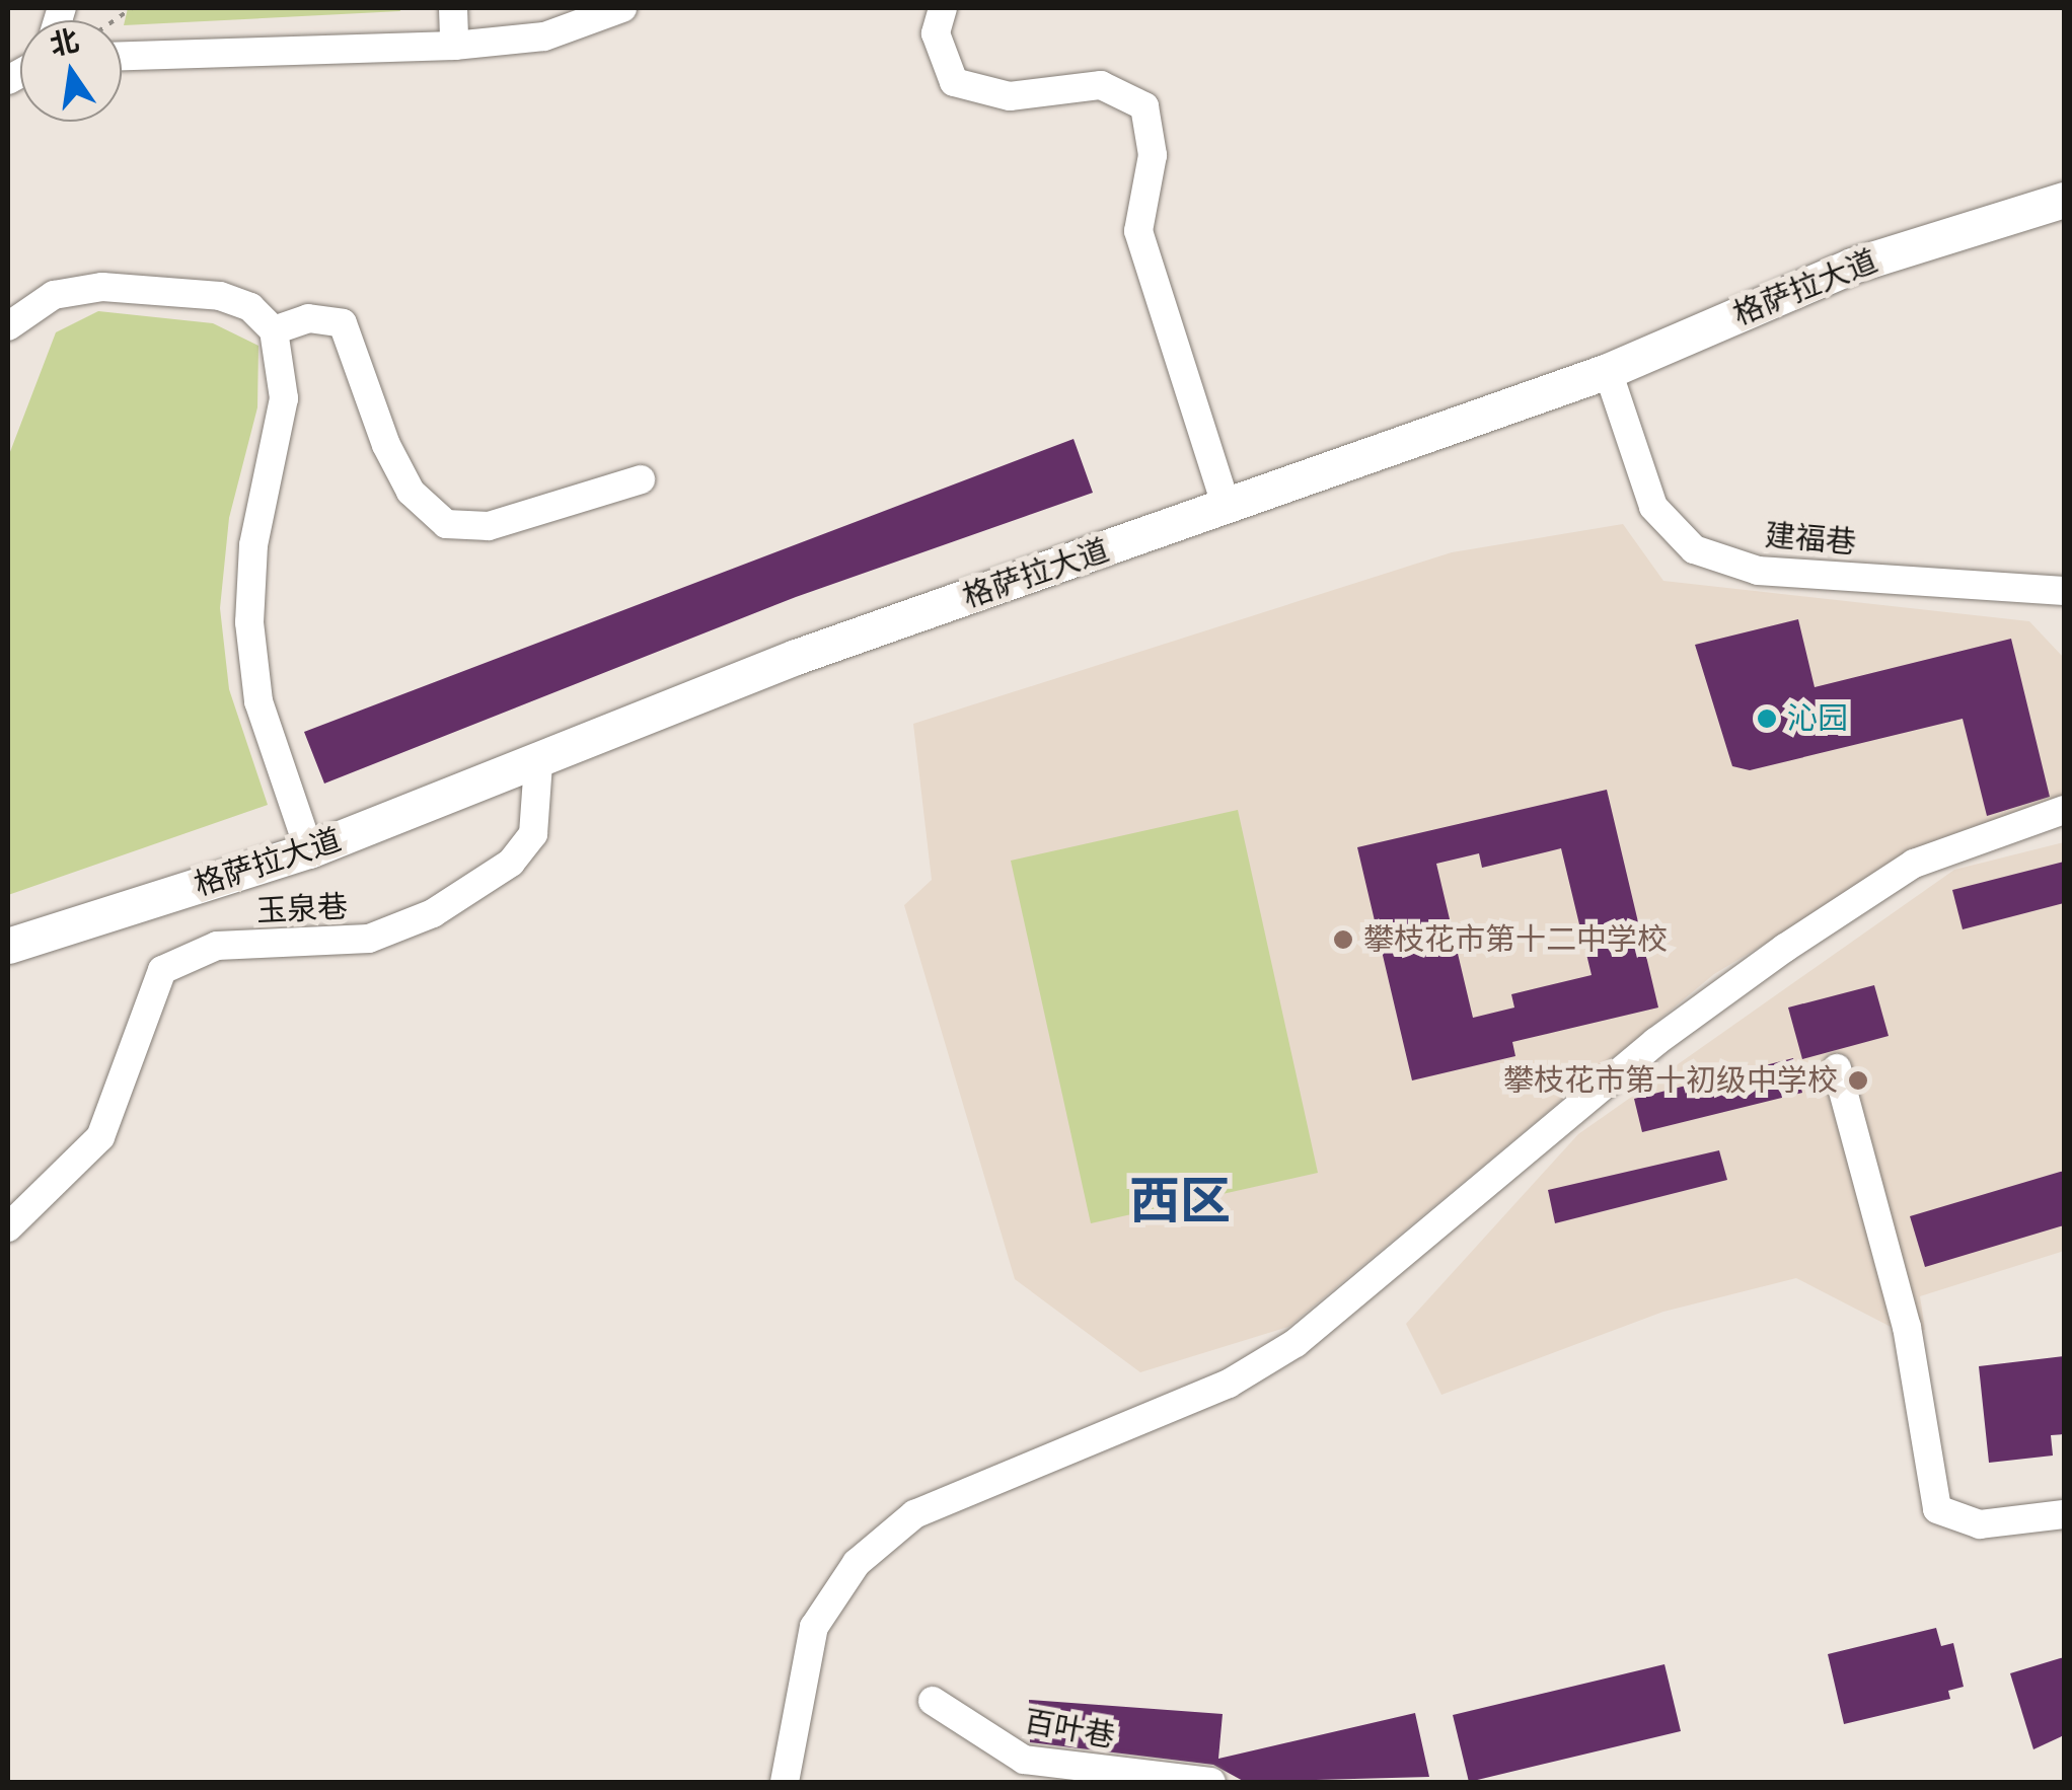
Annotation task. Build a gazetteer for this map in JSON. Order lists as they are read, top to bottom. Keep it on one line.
{"streets":{"main road":["格萨拉大道"],"street":["建福巷","玉泉巷","百叶巷"]},"crossings":[["格萨拉大道","建福巷"],["格萨拉大道","玉泉巷"]],"districts":["西区"],"places":["沁园","攀枝花市第十二中学校","攀枝花市第十初级中学校"],"north":"top"}
